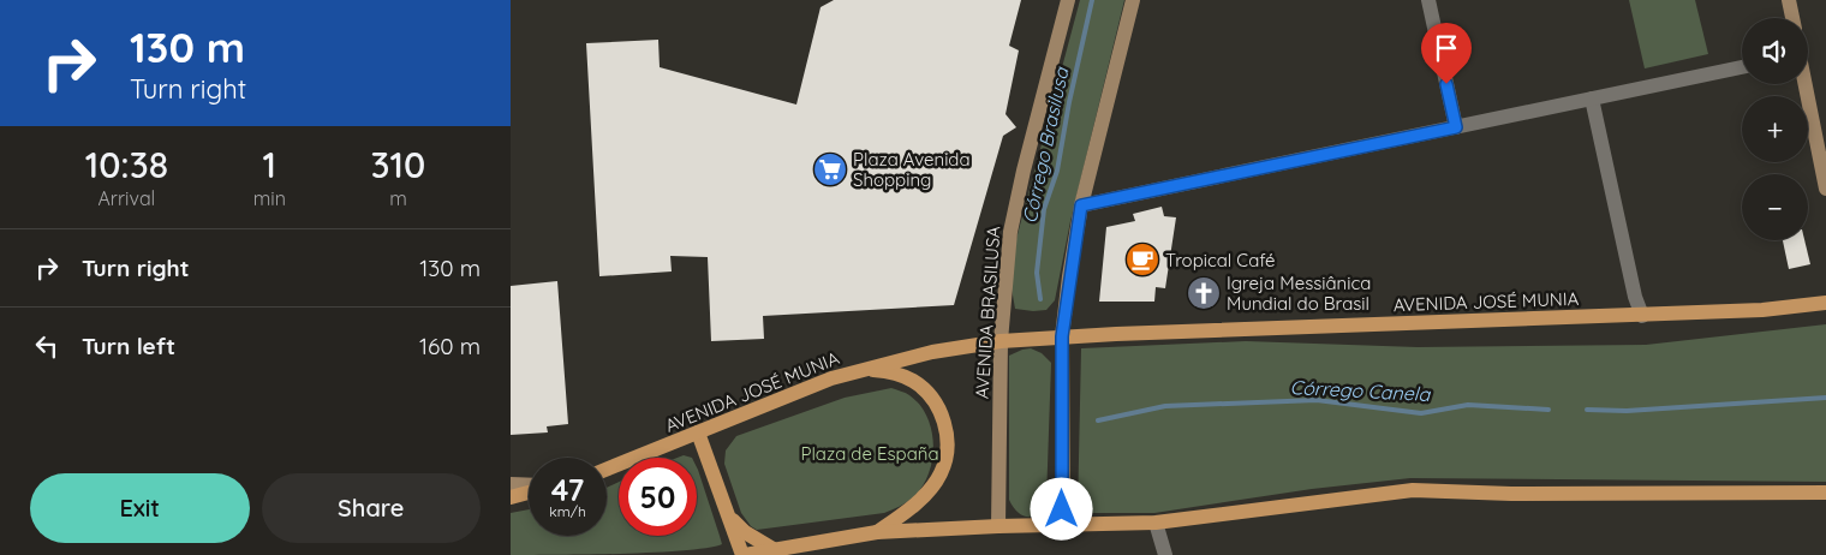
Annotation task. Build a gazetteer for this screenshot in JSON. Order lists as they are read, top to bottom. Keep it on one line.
{"streets":{"main road":["AVENIDA JOSÉ MUNIA","AVENIDA BRASILUSA"]},"crossings":[["AVENIDA JOSÉ MUNIA","AVENIDA BRASILUSA"]],"water":["Córrego Brasilusa","Córrego Canela"],"parks":["Plaza de España"],"places":{"supermarket":["Plaza Avenida Shopping"],"cafe":["Tropical Café"],"church":["Igreja Messiânica Mundial do Brasil"]},"page":{"turn":["130 m","Turn right"],"map_buttons":["+","−"],"eta":["10:38","Arrival","1","min","310","m"],"list":[{"name":"Turn right","value":"130 m"},{"name":"Turn left","value":"160 m"}],"speed":"47 km/h","limit":"50","buttons":["Exit","Share"]}}
